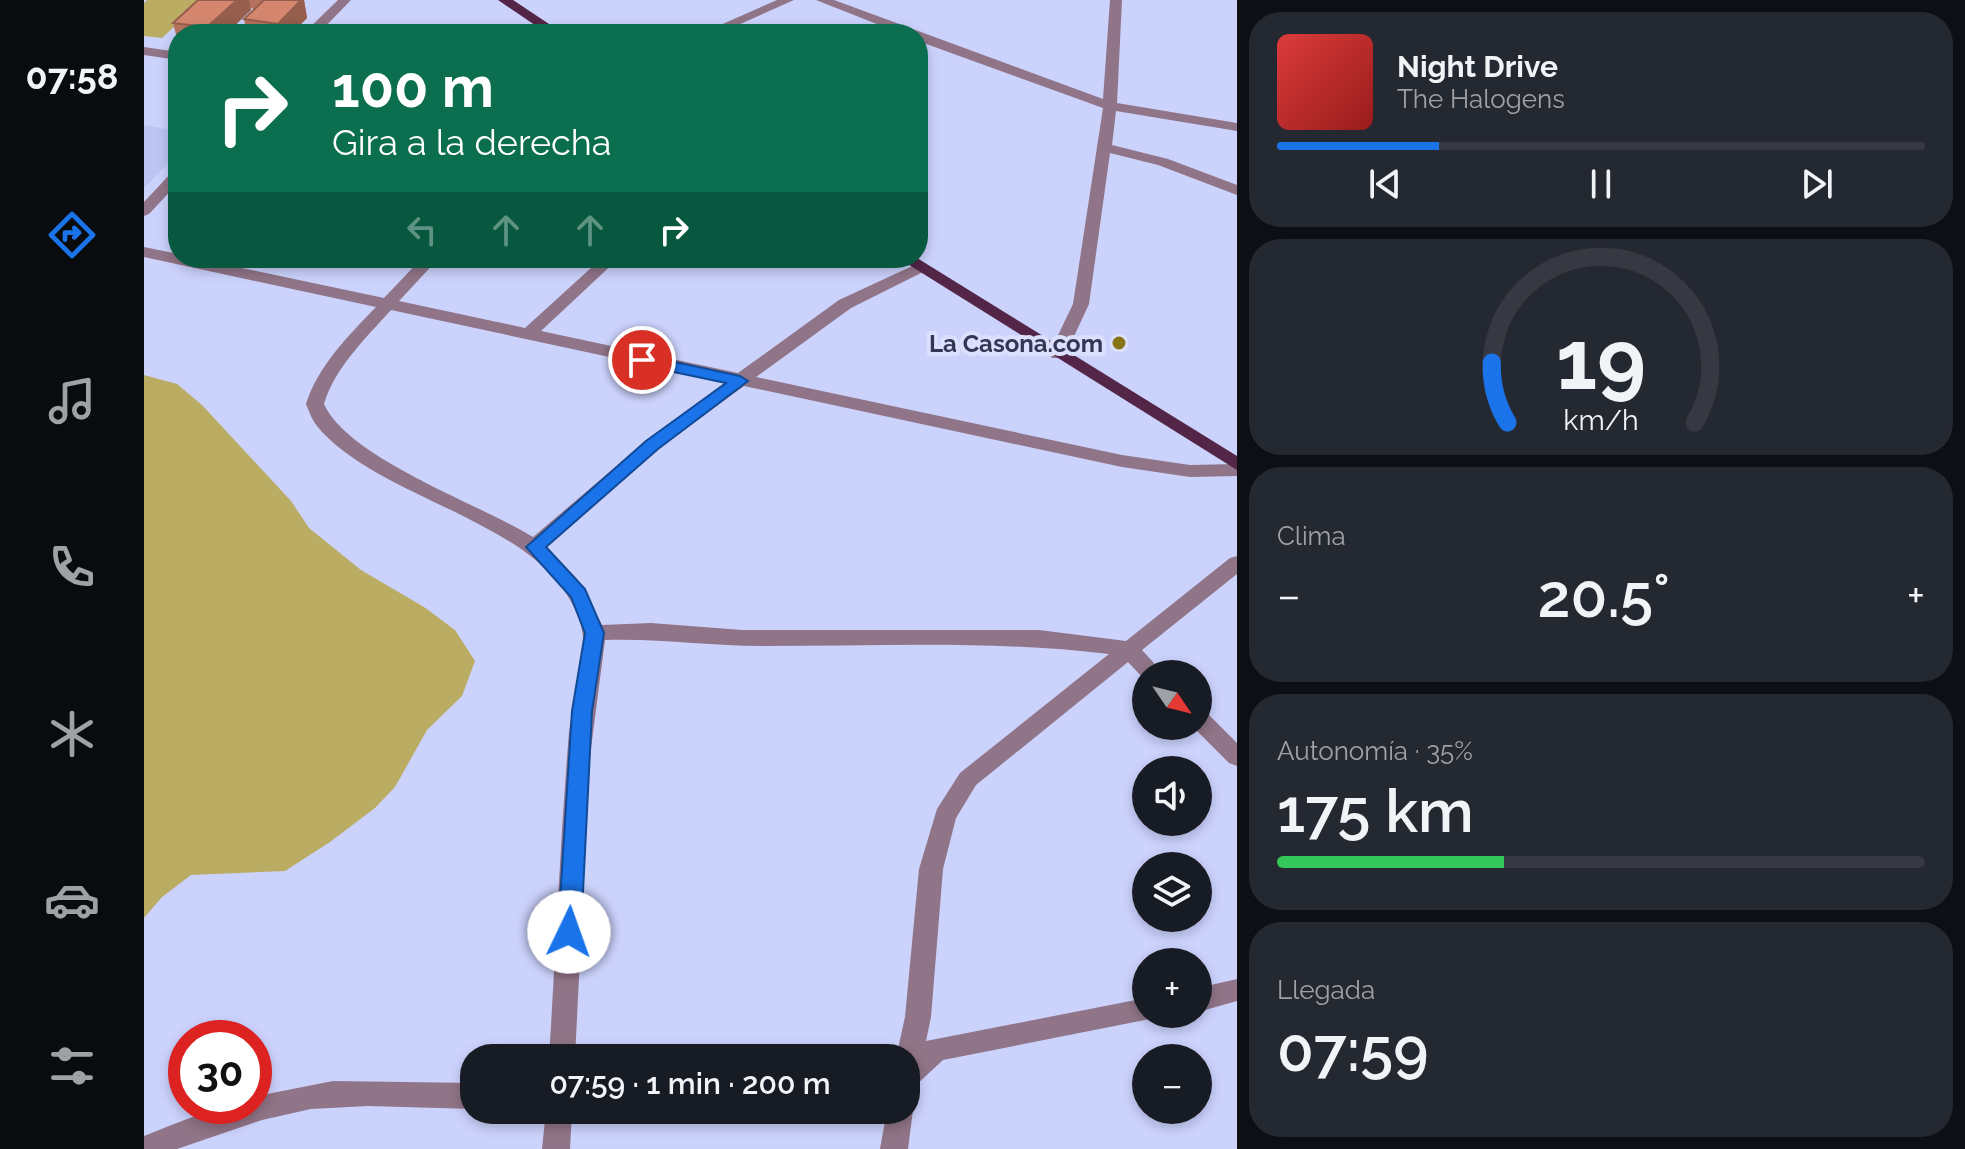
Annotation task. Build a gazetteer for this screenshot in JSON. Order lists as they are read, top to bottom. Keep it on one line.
{"places":["La Casona.com"],"north":"bottom right","page":{"tabs":"07:58","turn":["100 m","Gira a la derecha"],"song":["Night Drive","The Halogens"],"tile":["Clima",["Autonomía · 35%","175 km"],["Llegada","07:59"]],"heat":["−","20.5°","+"],"map_buttons":["+","−"],"limit":"30","trip":"07:59 · 1 min · 200 m","gauge":["19","km/h"]}}
